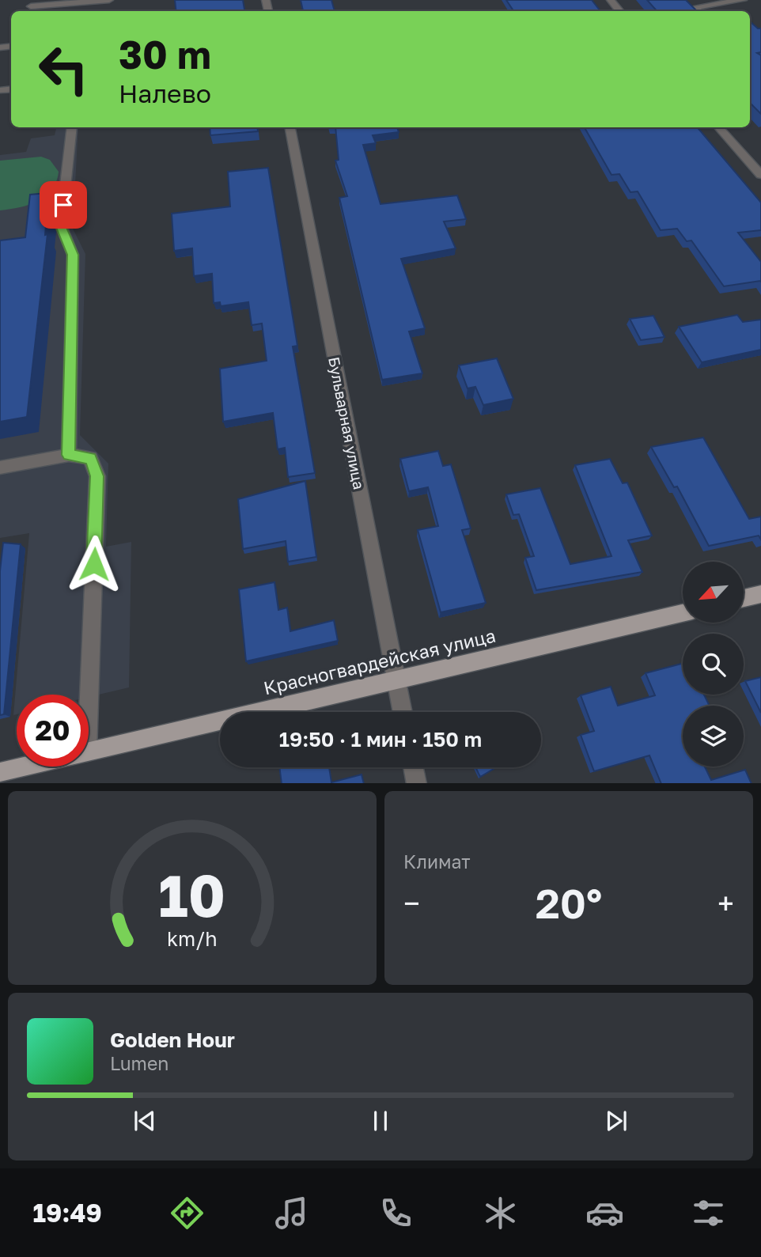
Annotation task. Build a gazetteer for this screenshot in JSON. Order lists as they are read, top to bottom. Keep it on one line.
{"streets":{"main road":["Красногвардейская улица"],"street":["Бульварная улица"]},"crossings":[["Бульварная улица","Красногвардейская улица"]],"north":"bottom left","page":{"turn":["30 m","Налево"],"limit":"20","trip":"19:50 · 1 мин · 150 m","tile":"Климат","heat":["−","20°","+"],"song":["Golden Hour","Lumen"],"tabs":"19:49","gauge":["10","km/h"]}}
